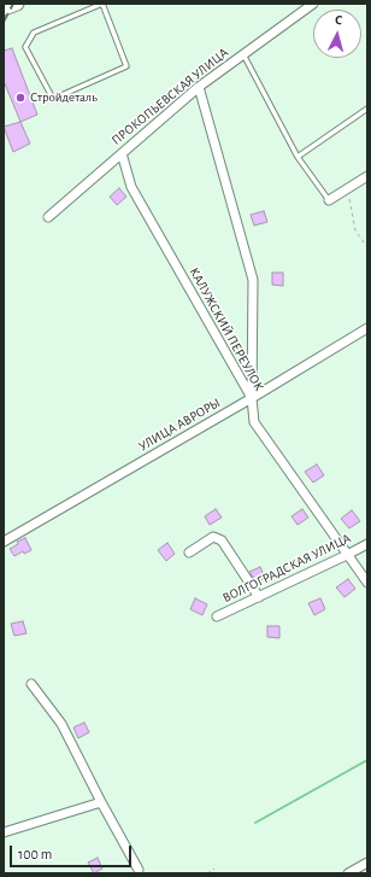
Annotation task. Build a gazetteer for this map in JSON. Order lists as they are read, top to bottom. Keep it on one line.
{"streets":{"street":["ПРОКОПЬЕВСКАЯ УЛИЦА","КАЛУЖСКИЙ ПЕРЕУЛОК","УЛИЦА АВРОРЫ","ВОЛГОГРАДСКАЯ УЛИЦА"]},"crossings":[["ПРОКОПЬЕВСКАЯ УЛИЦА","КАЛУЖСКИЙ ПЕРЕУЛОК"],["КАЛУЖСКИЙ ПЕРЕУЛОК","УЛИЦА АВРОРЫ"],["КАЛУЖСКИЙ ПЕРЕУЛОК","ВОЛГОГРАДСКАЯ УЛИЦА"]],"places":["Стройдеталь"],"scale_bar":"100 m","north":"top"}
